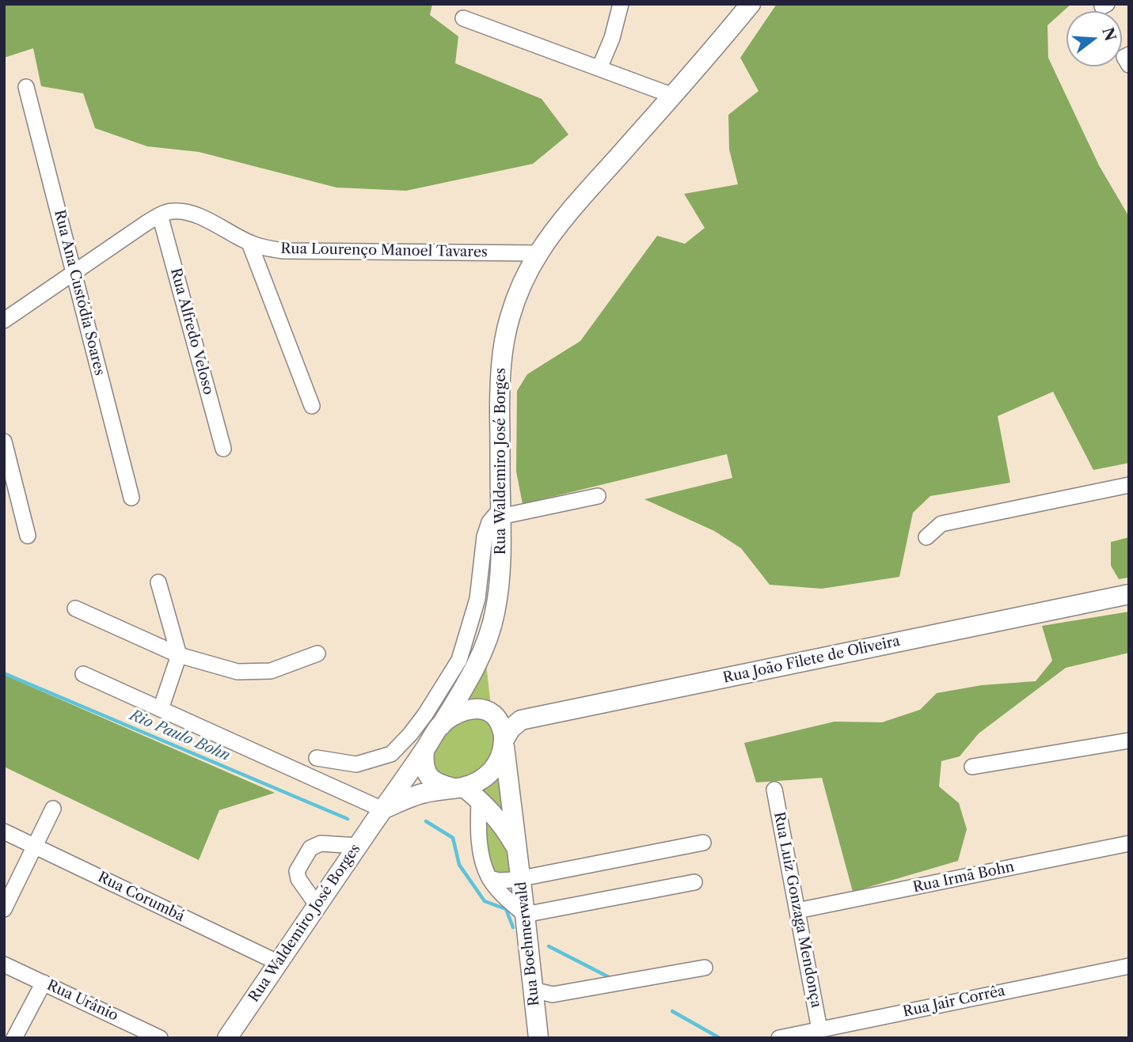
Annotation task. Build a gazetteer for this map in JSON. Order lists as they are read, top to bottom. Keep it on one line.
{"streets":{"main road":["Rua Waldemiro José Borges","Rua João Filete de Oliveira","Rua Boehmerwald"],"street":["Rua Lourenço Manoel Tavares","Rua Ana Custódia Soares","Rua Alfredo Veloso","Rua Irmã Bohn","Rua Corumbá","Rua Luiz Gonzaga Mendonça","Rua Urânio","Rua Jair Corrêa"]},"crossings":[["Rua Lourenço Manoel Tavares","Rua Ana Custódia Soares"],["Rua Lourenço Manoel Tavares","Rua Alfredo Veloso"],["Rua Lourenço Manoel Tavares","Rua Waldemiro José Borges"],["Rua Waldemiro José Borges","Rua João Filete de Oliveira"],["Rua Waldemiro José Borges","Rua Corumbá"],["Rua Waldemiro José Borges","Rua Boehmerwald"],["Rua João Filete de Oliveira","Rua Boehmerwald"],["Rua Irmã Bohn","Rua Luiz Gonzaga Mendonça"],["Rua Luiz Gonzaga Mendonça","Rua Jair Corrêa"]],"water":["Rio Paulo Bohn"],"north":"right"}
